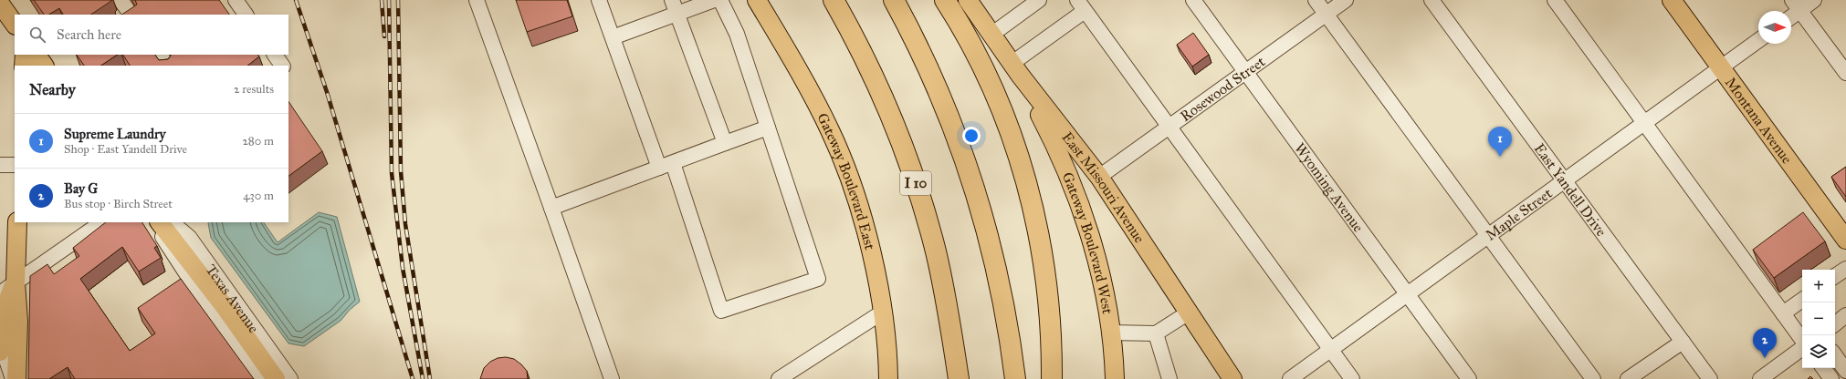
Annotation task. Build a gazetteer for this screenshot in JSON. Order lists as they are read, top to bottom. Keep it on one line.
{"streets":{"highway":["I 10"],"main road":["Montana Avenue","Gateway Boulevard East","East Missouri Avenue","Gateway Boulevard West"],"street":["Rosewood Street","Wyoming Avenue","East Yandell Drive","Maple Street","Texas Avenue"]},"crossings":[["Rosewood Street","East Missouri Avenue"],["Rosewood Street","Wyoming Avenue"],["Montana Avenue","Maple Street"],["East Missouri Avenue","Gateway Boulevard West"],["Wyoming Avenue","Maple Street"],["East Yandell Drive","Maple Street"]],"north":"right","page":{"search":"Search here","heading":["Nearby","2 results"],"list":[{"mark":"1","name":"Supreme Laundry","note":"Shop · East Yandell Drive","value":"280 m"},{"mark":"2","name":"Bay G","note":"Bus stop · Birch Street","value":"430 m"}],"pins":["1","2"],"map_buttons":["+","−"]}}
